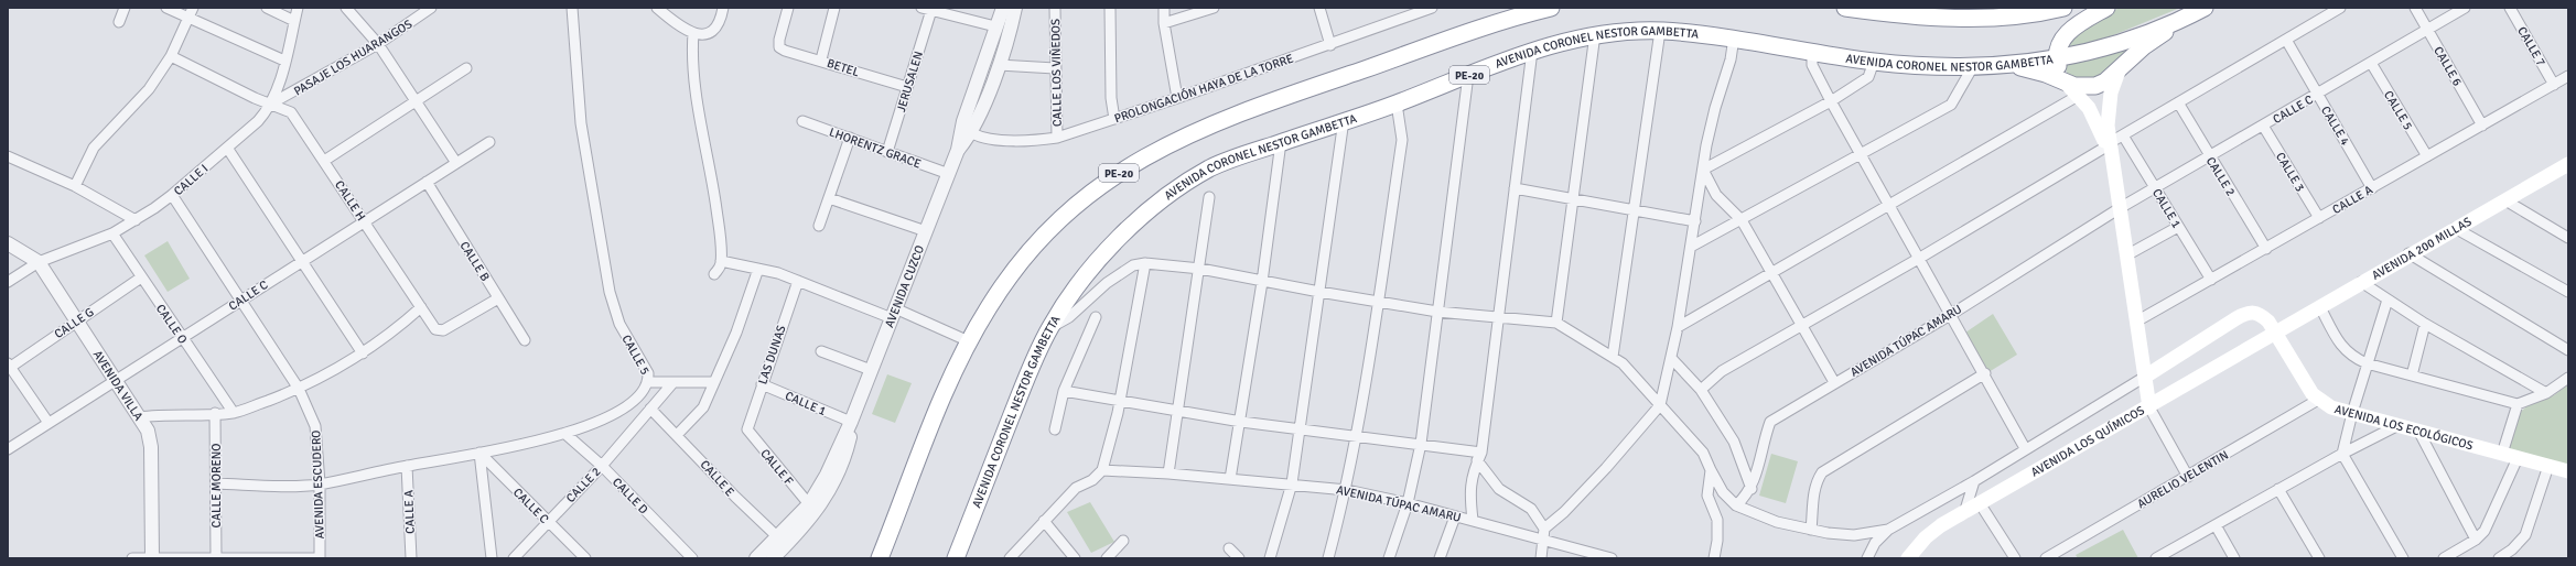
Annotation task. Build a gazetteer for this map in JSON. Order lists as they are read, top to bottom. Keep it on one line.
{"streets":{"highway":["AVENIDA CORONEL NESTOR GAMBETTA","PE-20"],"main road":["AVENIDA 200 MILLAS","AVENIDA LOS ECOLÓGICOS","AVENIDA LOS QUÍMICOS"],"street":["CALLE 7","PASAJE LOS HUARANGOS","CALLE 6","BETEL","CALLE LOS VIÑEDOS","JERUSALEN","PROLONGACIÓN HAYA DE LA TORRE","CALLE C","CALLE 5","CALLE 4","LHORENTZ GRACE","CALLE 3","CALLE 2","CALLE I","CALLE A","CALLE H","CALLE 1","CALLE B","AVENIDA CUZCO","CALLE G","CALLE O","AVENIDA TÚPAC AMARU","LAS DUNAS","AVENIDA VILLA","CALLE F","CALLE E","AURELIO VELENTIN","AVENIDA ESCUDERO","CALLE MORENO","CALLE D"]},"crossings":[["CALLE 7","CALLE A"],["PASAJE LOS HUARANGOS","CALLE I"],["PASAJE LOS HUARANGOS","CALLE H"],["CALLE 6","CALLE C"],["CALLE 6","CALLE A"],["BETEL","JERUSALEN"],["CALLE LOS VIÑEDOS","PROLONGACIÓN HAYA DE LA TORRE"],["JERUSALEN","LHORENTZ GRACE"],["PROLONGACIÓN HAYA DE LA TORRE","AVENIDA CUZCO"],["CALLE C","CALLE 5"],["CALLE C","CALLE 4"],["CALLE C","CALLE 3"],["CALLE C","CALLE 2"],["CALLE C","CALLE H"],["CALLE C","CALLE 1"],["CALLE C","CALLE B"],["CALLE C","CALLE O"],["CALLE C","AVENIDA TÚPAC AMARU"],["CALLE C","AVENIDA VILLA"],["CALLE C","AVENIDA ESCUDERO"],["CALLE 5","CALLE A"],["CALLE 5","AVENIDA ESCUDERO"],["CALLE 5","CALLE MORENO"],["CALLE 5","CALLE D"],["CALLE 4","CALLE A"],["LHORENTZ GRACE","AVENIDA CUZCO"],["CALLE 3","CALLE A"],["CALLE 2","CALLE A"],["CALLE 2","CALLE E"],["CALLE 2","CALLE D"],["CALLE I","CALLE H"],["CALLE I","CALLE O"],["CALLE I","AVENIDA VILLA"],["CALLE I","AVENIDA ESCUDERO"],["CALLE A","CALLE 1"],["CALLE H","CALLE B"],["CALLE 1","AVENIDA CUZCO"],["CALLE 1","LAS DUNAS"],["AVENIDA 200 MILLAS","AVENIDA LOS QUÍMICOS"],["AVENIDA CUZCO","CALLE F"],["AVENIDA CUZCO","CALLE E"],["CALLE G","CALLE O"],["CALLE G","AVENIDA VILLA"],["LAS DUNAS","CALLE F"],["AVENIDA LOS ECOLÓGICOS","AURELIO VELENTIN"]]}
